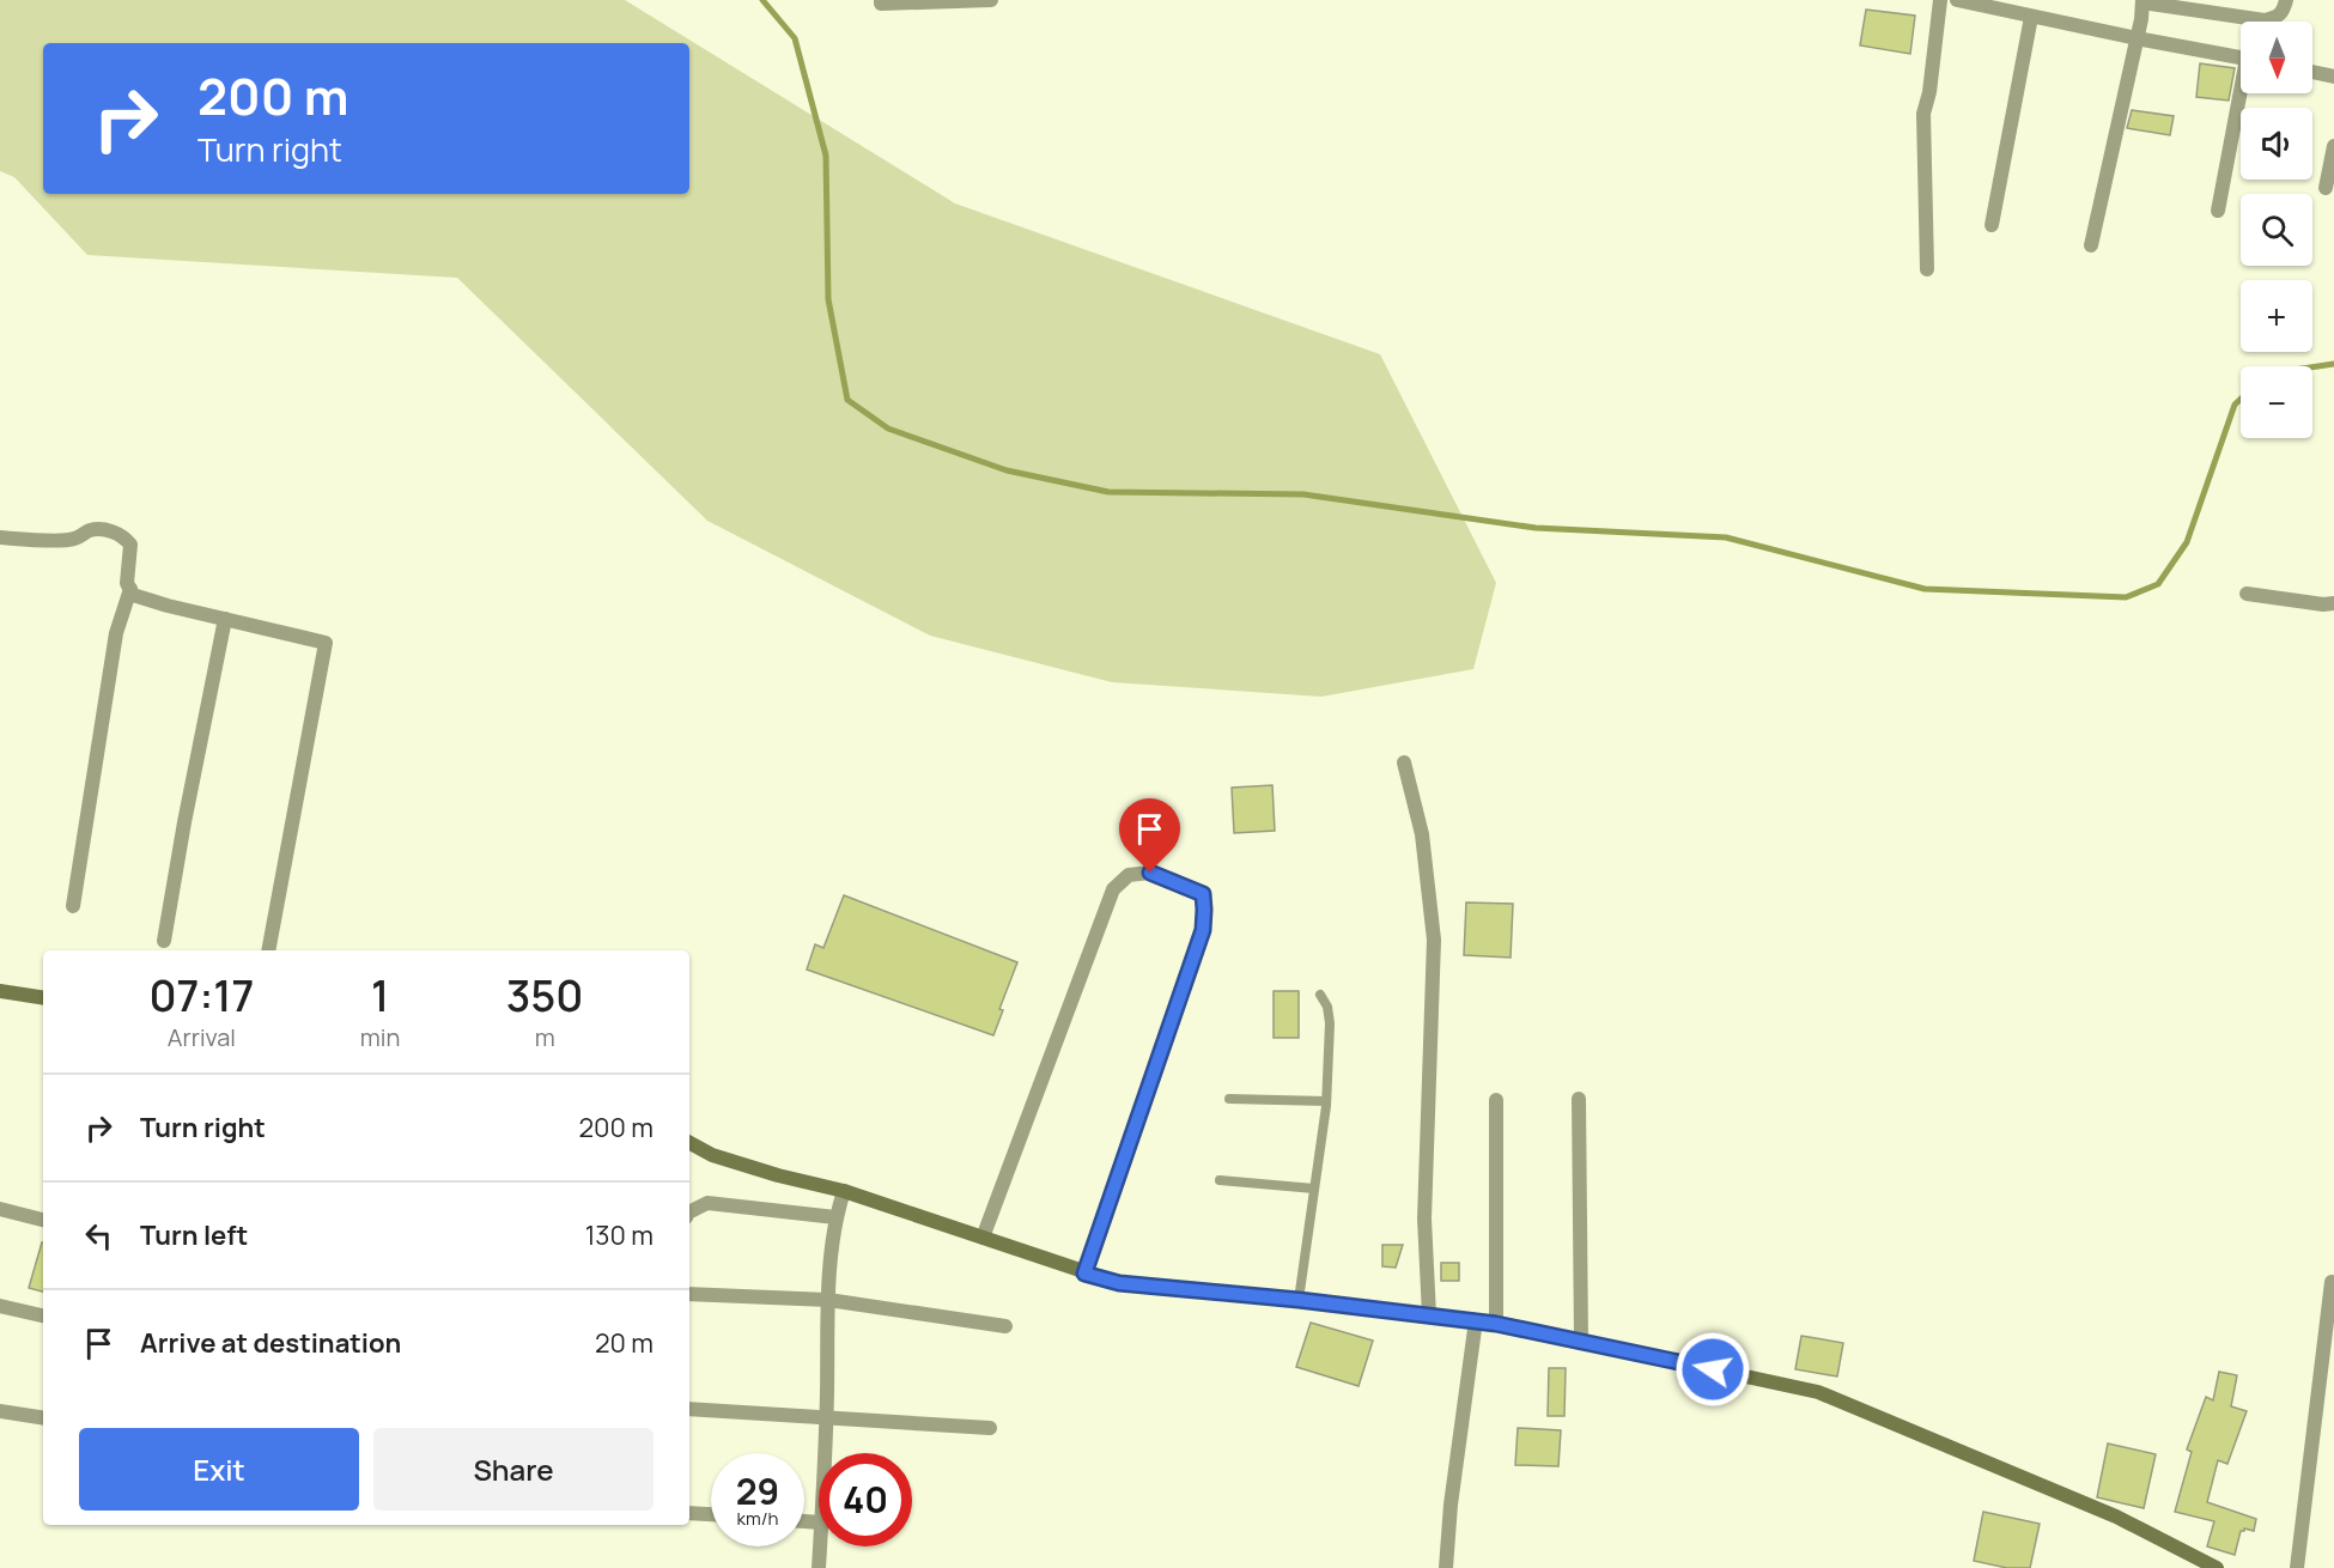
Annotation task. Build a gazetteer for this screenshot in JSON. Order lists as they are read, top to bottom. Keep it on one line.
{"north":"bottom","page":{"map_buttons":["+","−"],"turn":["200 m","Turn right"],"eta":["07:17","Arrival","1","min","350","m"],"list":[{"name":"Turn right","value":"200 m"},{"name":"Turn left","value":"130 m"},{"name":"Arrive at destination","value":"20 m"}],"buttons":["Exit","Share"],"speed":"29 km/h","limit":"40"}}
